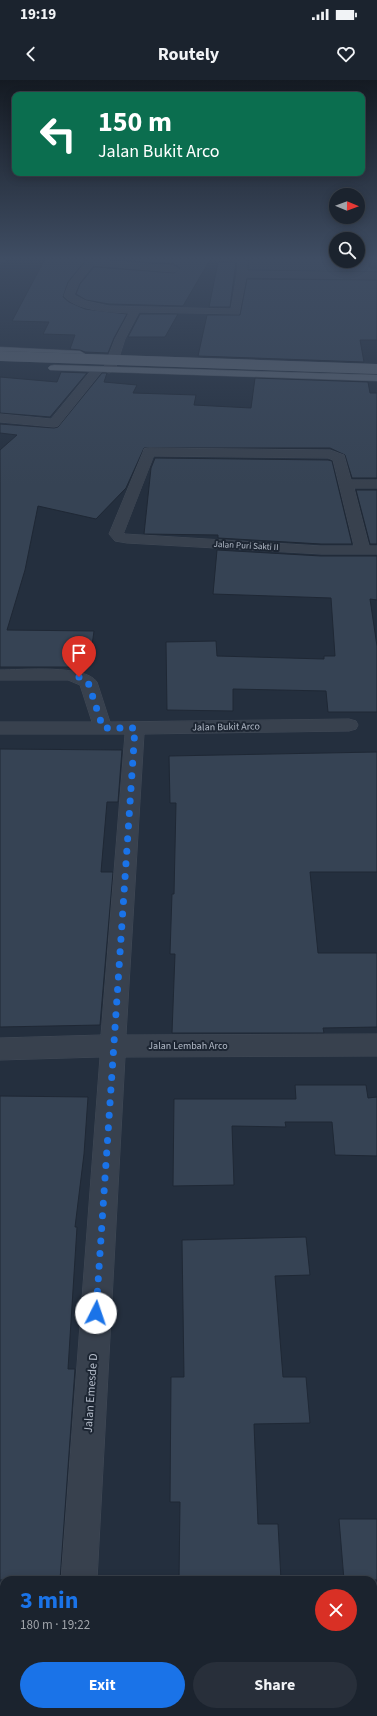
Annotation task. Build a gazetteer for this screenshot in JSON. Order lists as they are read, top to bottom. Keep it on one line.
{"streets":{"street":["Jalan Puri Sakti II","Jalan Bukit Arco","Jalan Lembah Arco","Jalan Emesde D"]},"crossings":[["Jalan Bukit Arco","Jalan Emesde D"],["Jalan Lembah Arco","Jalan Emesde D"]],"north":"right","page":{"status":"19:19","header":"Routely","turn":["150 m","Jalan Bukit Arco"],"heading":["3 min","180 m · 19:22"],"buttons":["Exit","Share"]}}
